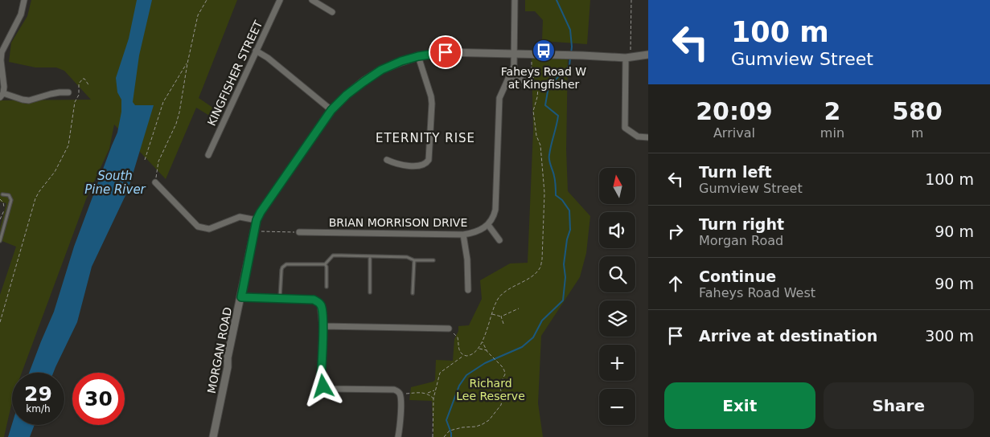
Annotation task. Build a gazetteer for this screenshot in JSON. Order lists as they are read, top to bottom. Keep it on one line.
{"streets":{"street":["KINGFISHER STREET","BRIAN MORRISON DRIVE","MORGAN ROAD"]},"districts":["ETERNITY RISE"],"water":["South Pine River"],"parks":["Richard Lee Reserve"],"places":{"bus stop":["Faheys Road W at Kingfisher"]},"north":"top","page":{"turn":["100 m","Gumview Street"],"eta":["20:09","Arrival","2","min","580","m"],"list":[{"name":"Turn left","note":"Gumview Street","value":"100 m"},{"name":"Turn right","note":"Morgan Road","value":"90 m"},{"name":"Continue","note":"Faheys Road West","value":"90 m"},{"name":"Arrive at destination","value":"300 m"}],"map_buttons":["+","−"],"speed":"29 km/h","limit":"30","buttons":["Exit","Share"]}}
